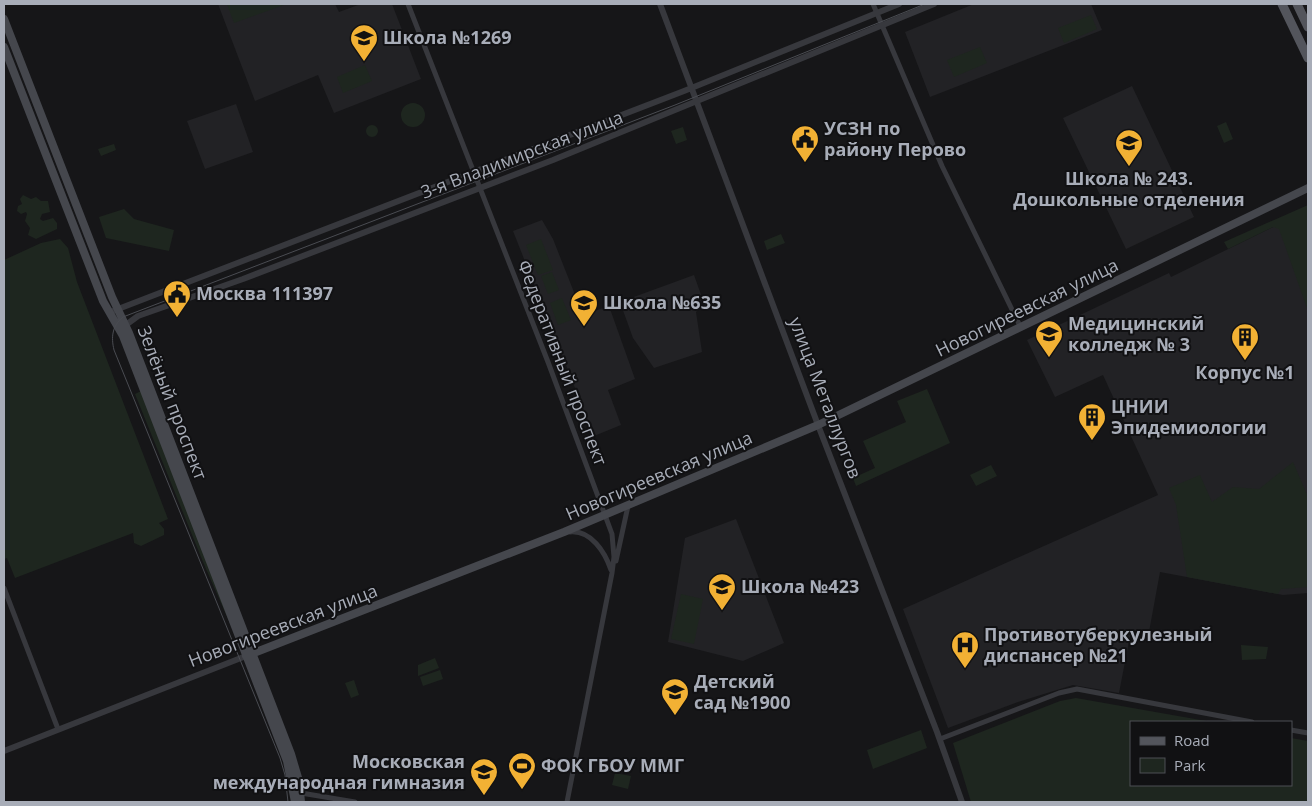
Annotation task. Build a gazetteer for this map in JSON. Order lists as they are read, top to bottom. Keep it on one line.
{"streets":{"main road":["Новогиреевская улица","Зелёный проспект"],"street":["3-я Владимирская улица","Федеративный проспект","улица Металлургов"]},"crossings":[["3-я Владимирская улица","Федеративный проспект"],["3-я Владимирская улица","улица Металлургов"],["3-я Владимирская улица","Зелёный проспект"],["Новогиреевская улица","Федеративный проспект"],["Новогиреевская улица","улица Металлургов"],["Новогиреевская улица","Зелёный проспект"]],"places":{"school or university":["Школа №1269","Школа № 243. Дошкольные отделения","Школа №635","Медицинский колледж № 3","Школа №423","Детский сад №1900","Московская международная гимназия"],"public building":["УСЗН по району Перово","Москва 111397"],"building":["Корпус №1","ЦНИИ Эпидемиологии"],"hospital":["Противотуберкулезный диспансер №21"],"sports":["ФОК ГБОУ ММГ"]},"legend":["Road","Park"]}
